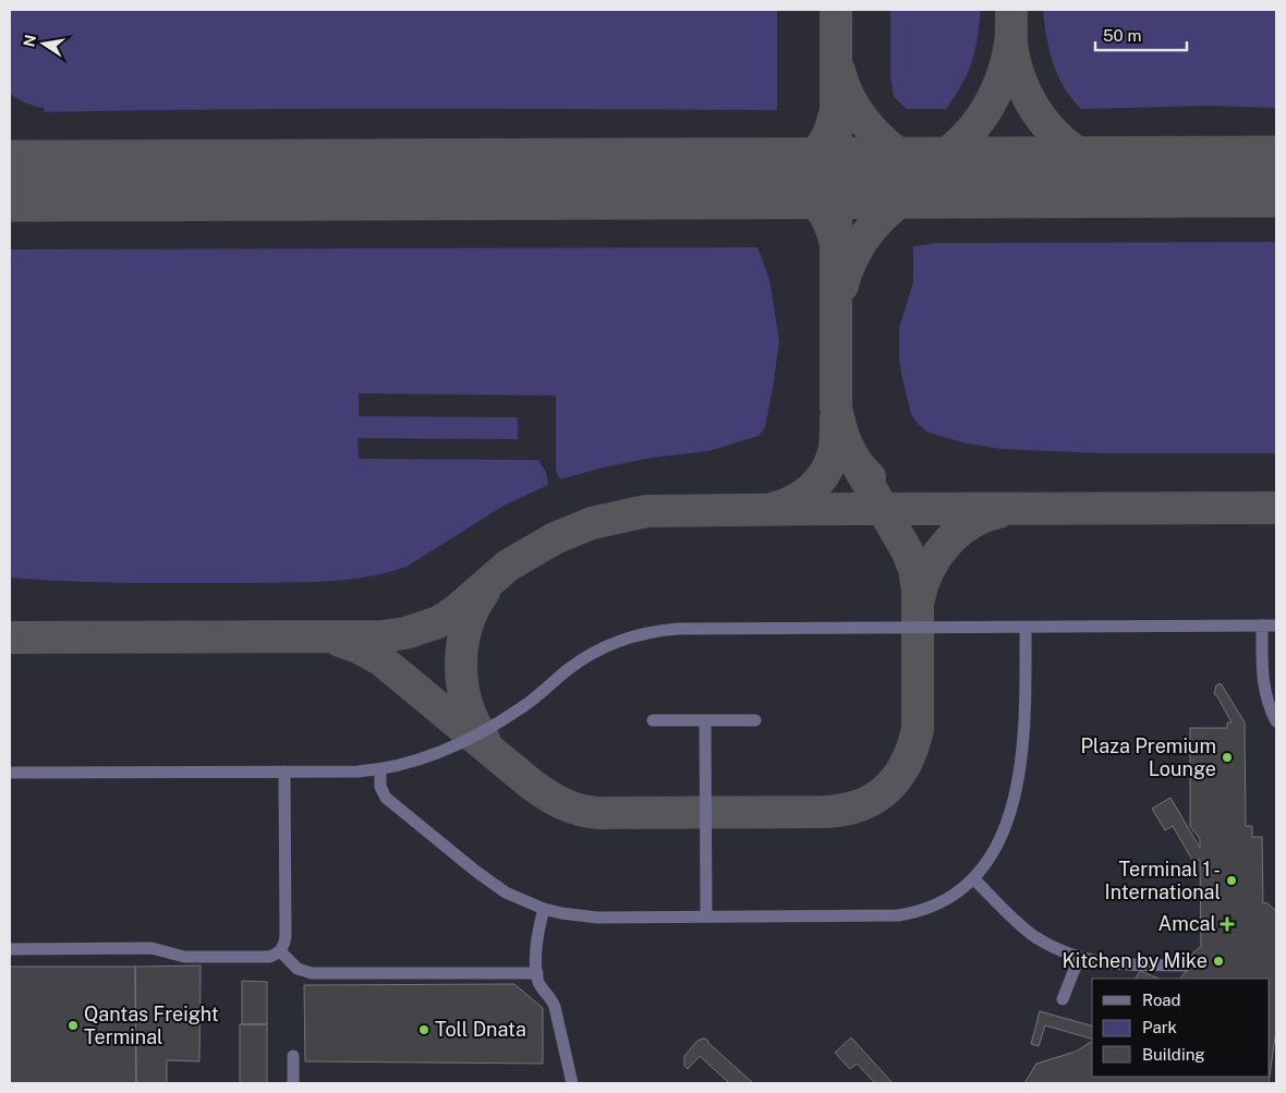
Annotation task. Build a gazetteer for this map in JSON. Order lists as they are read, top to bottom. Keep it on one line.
{"places":{"other":["Plaza Premium Lounge","Terminal 1 - International","Kitchen by Mike","Qantas Freight Terminal","Toll Dnata"],"health":["Amcal"]},"legend":["Road","Park","Building"],"scale_bar":"50 m","north":"left"}
